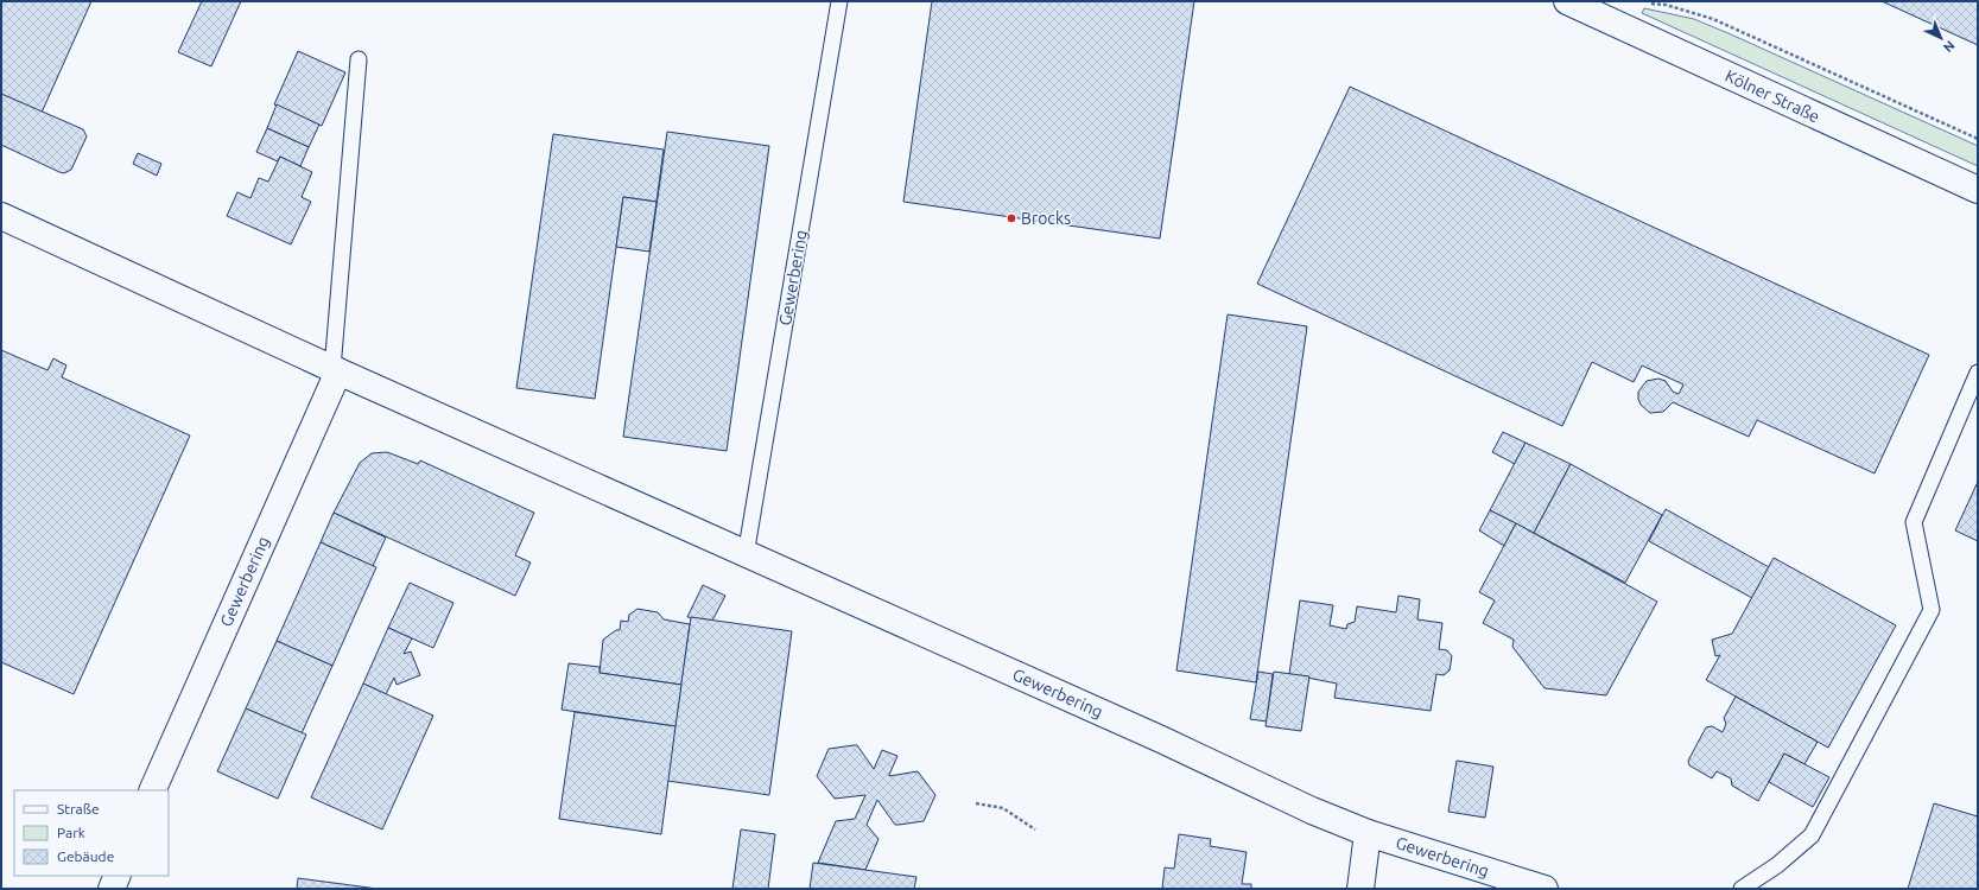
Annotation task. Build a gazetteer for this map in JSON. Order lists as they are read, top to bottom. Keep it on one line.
{"streets":{"street":["Kölner Straße","Gewerbering"]},"places":["Brocks"],"legend":["Straße","Park","Gebäude"],"north":"bottom right"}
